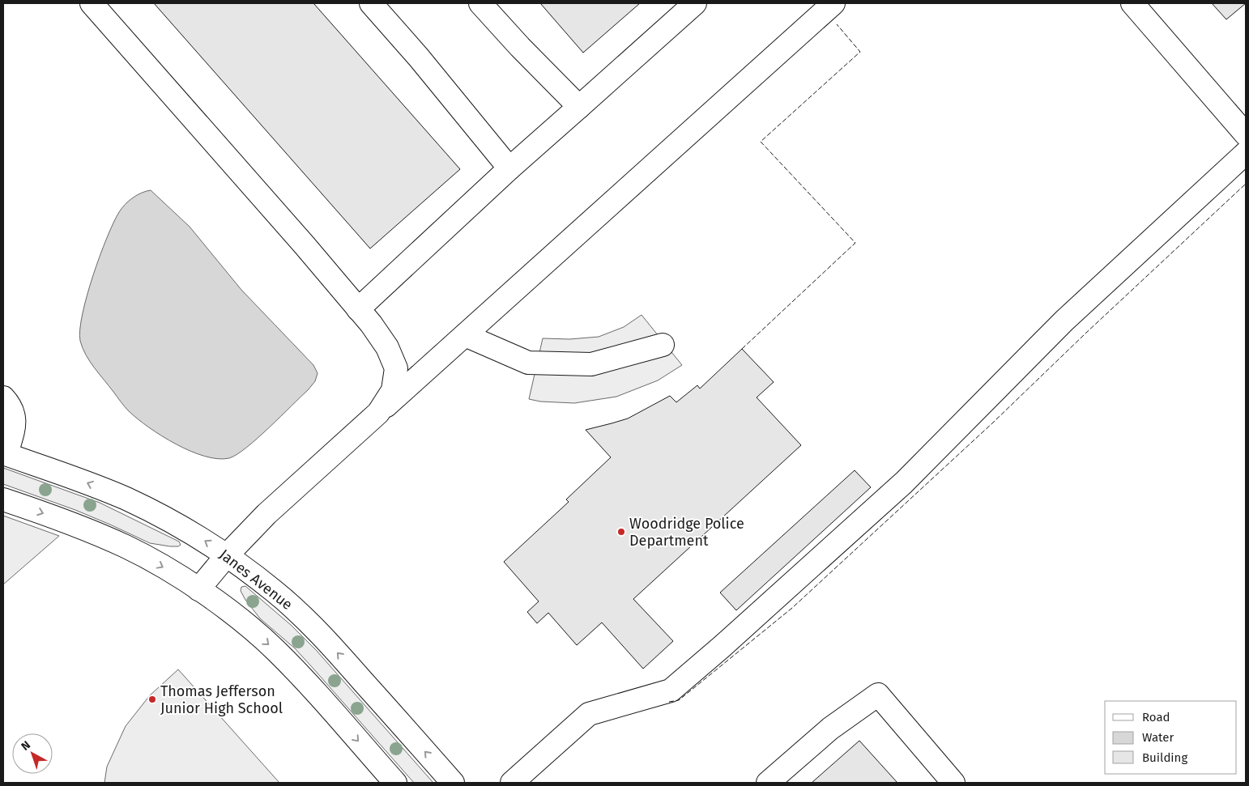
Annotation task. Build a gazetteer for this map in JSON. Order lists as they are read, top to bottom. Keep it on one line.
{"streets":{"street":["Janes Avenue"]},"places":["Woodridge Police Department","Thomas Jefferson Junior High School"],"legend":["Road","Water","Building"],"north":"top left"}
